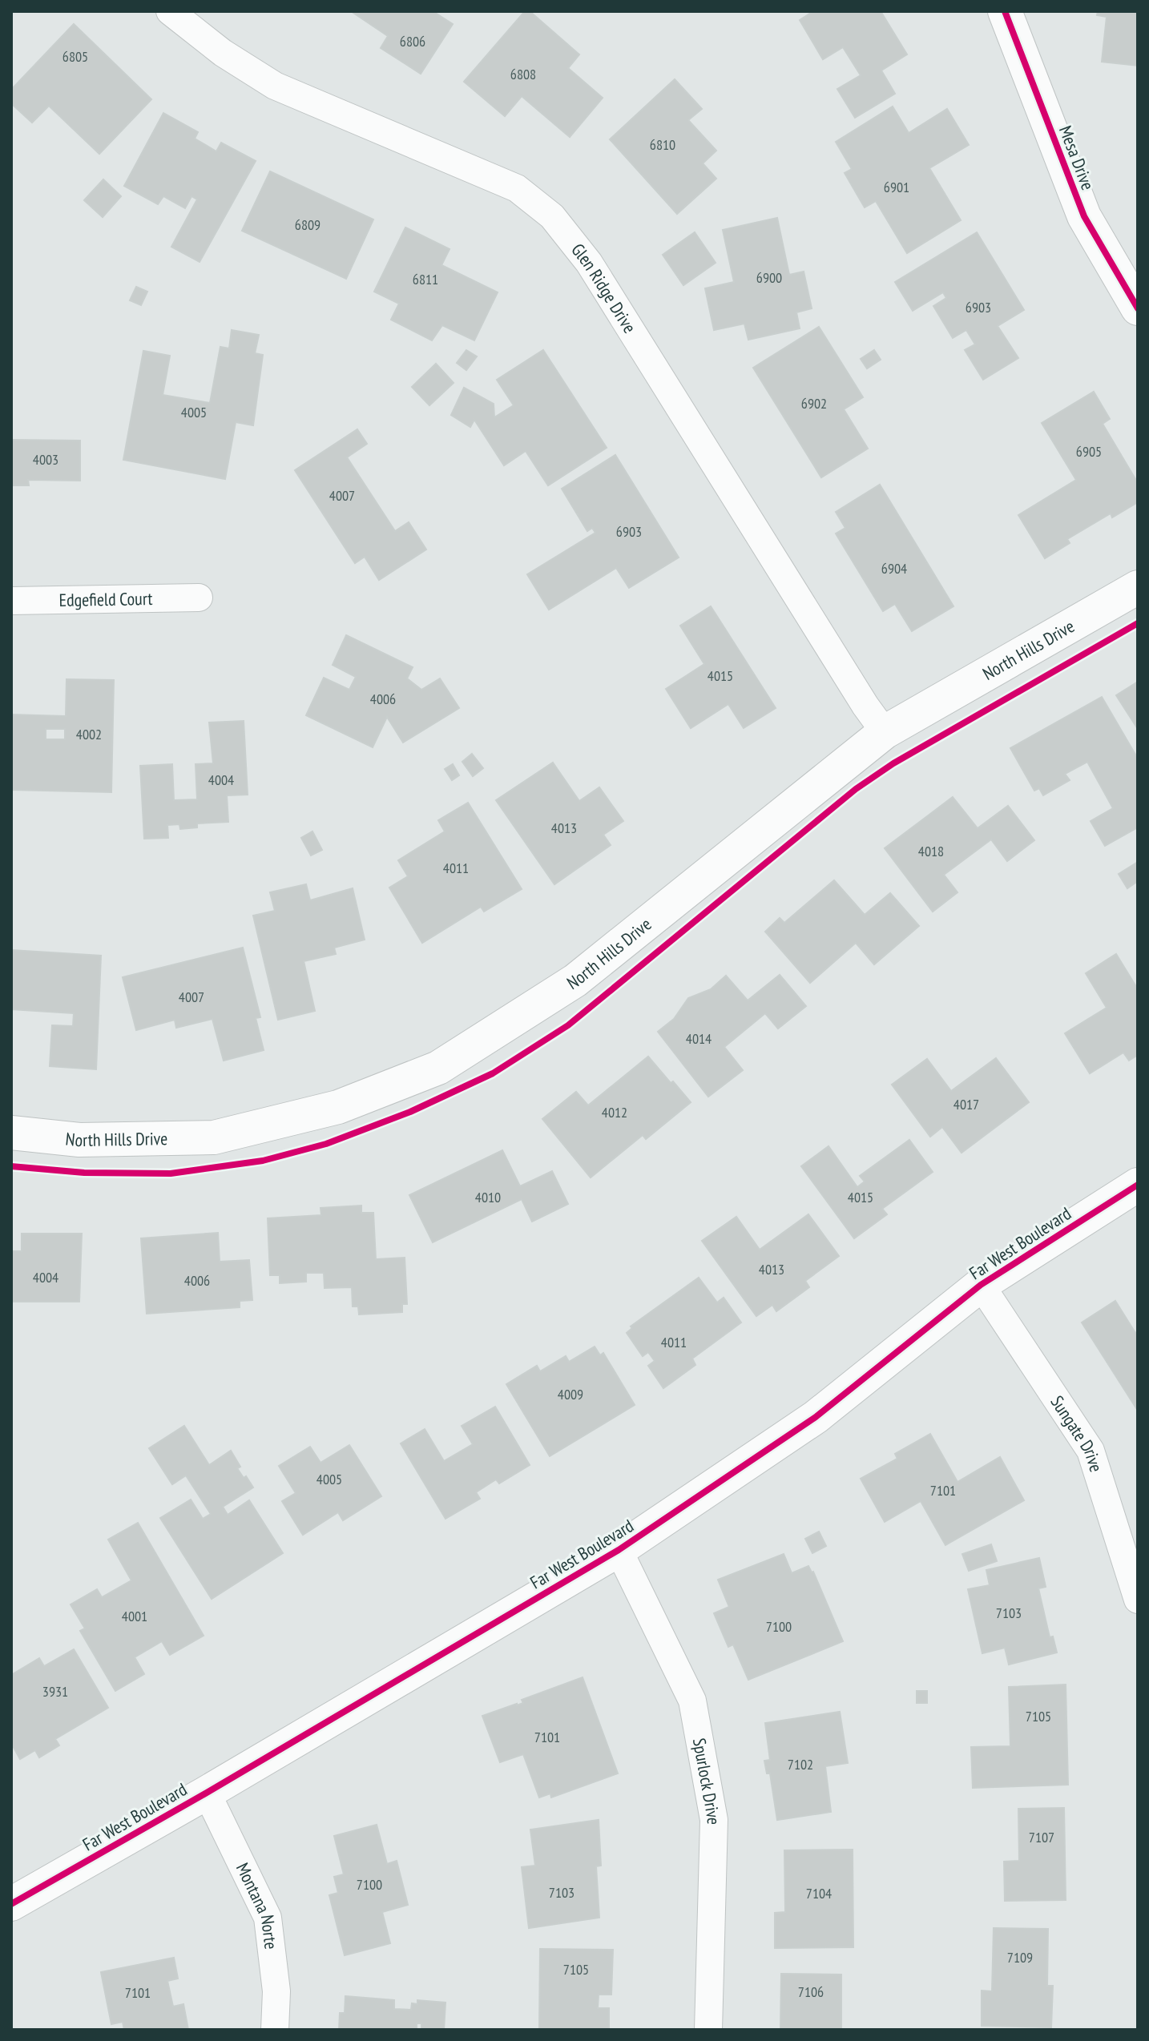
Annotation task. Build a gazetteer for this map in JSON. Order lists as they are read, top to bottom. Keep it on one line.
{"streets":{"street":["Mesa Drive","Glen Ridge Drive","Edgefield Court","North Hills Drive","Far West Boulevard","Sungate Drive","Spurlock Drive","Montana Norte"]},"crossings":[["Glen Ridge Drive","North Hills Drive"],["Far West Boulevard","Sungate Drive"],["Far West Boulevard","Spurlock Drive"],["Far West Boulevard","Montana Norte"]],"house_numbers":["6806","6805","6808","6810","6901","6809","6900","6811","6903","6902","4005","6905","4003","4007","6903","6904","4015","4006","4002","4004","4013","4018","4011","4007","4014","4017","4012","4010","4015","4013","4004","4006","4011","4009","4005","7101","7103","4001","7100","3931","7105","7101","7102","7107","7100","7103","7104","7109","7105","7106","7101"]}
